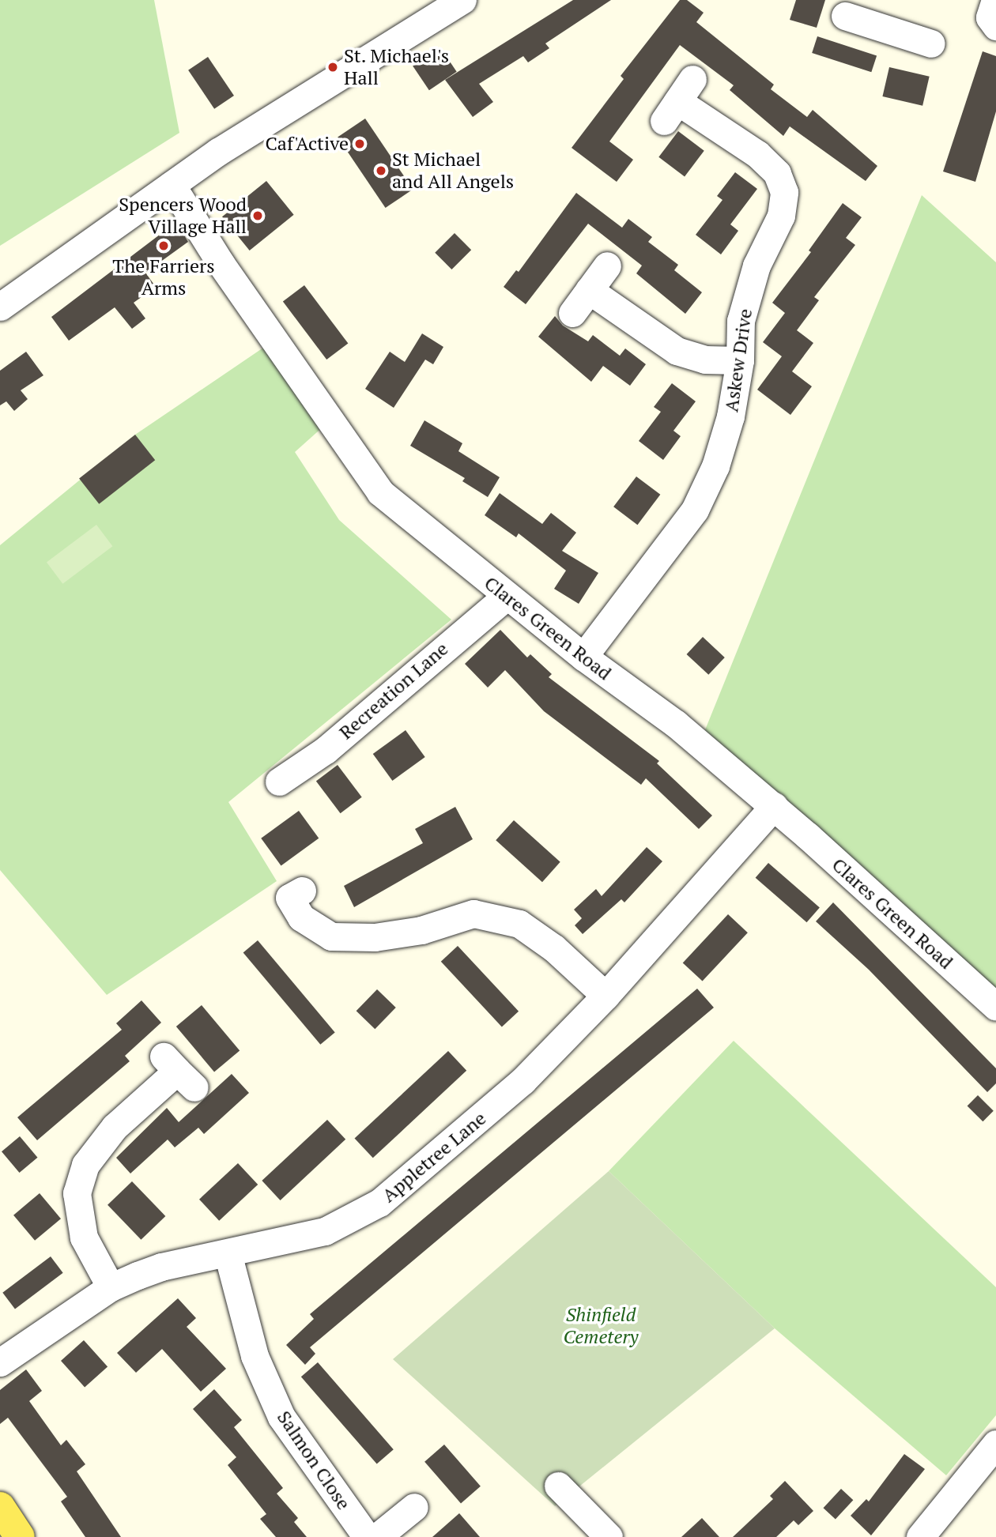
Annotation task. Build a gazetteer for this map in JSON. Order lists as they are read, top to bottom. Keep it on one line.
{"streets":{"street":["Askew Drive","Clares Green Road","Recreation Lane","Appletree Lane","Salmon Close"]},"crossings":[["Askew Drive","Clares Green Road"],["Clares Green Road","Recreation Lane"],["Clares Green Road","Appletree Lane"],["Appletree Lane","Salmon Close"]],"parks":["Shinfield Cemetery"],"places":["St. Michael's Hall","Caf'Active","St Michael and All Angels","Spencers Wood Village Hall","The Farriers Arms"]}
